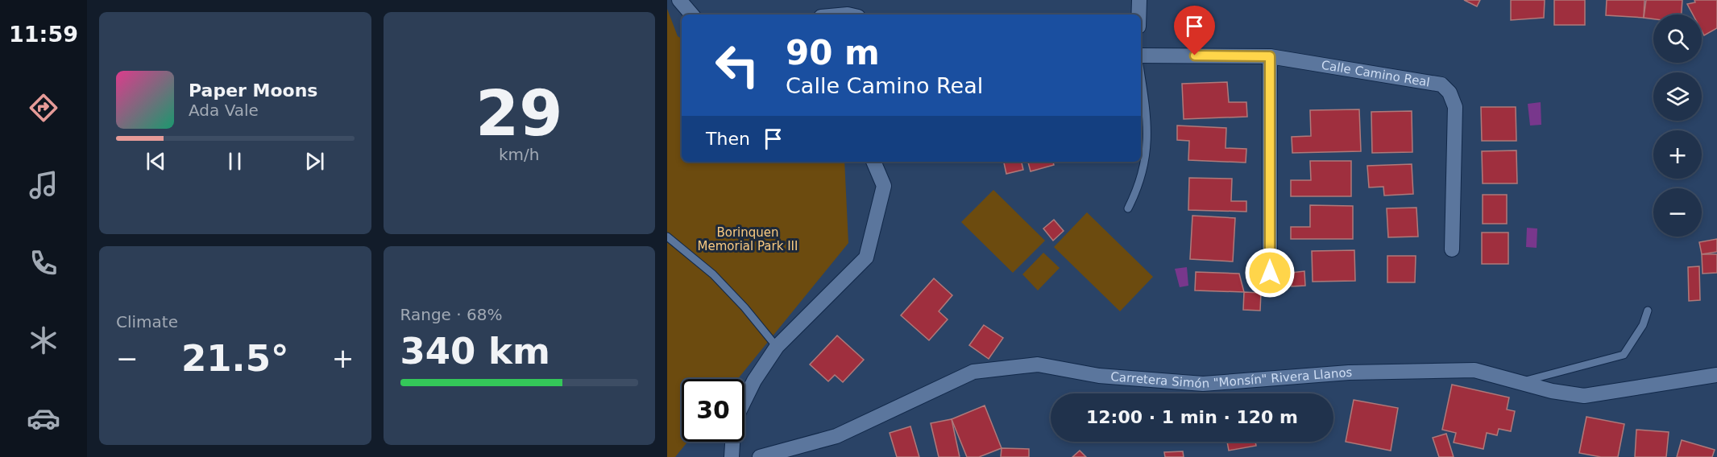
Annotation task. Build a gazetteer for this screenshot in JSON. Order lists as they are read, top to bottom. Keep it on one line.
{"streets":{"street":["Calle Camino Real","Carretera Simón \"Monsín\" Rivera Llanos"]},"parks":["Borinquen Memorial Park III"],"page":{"tabs":"11:59","tile":[["29","km/h"],"Climate",["Range · 68%","340 km"]],"map_buttons":["+","−"],"turn":["90 m","Calle Camino Real"],"song":["Paper Moons","Ada Vale"],"then":"Then","heat":["−","21.5°","+"],"limit":"30","trip":"12:00 · 1 min · 120 m"}}
